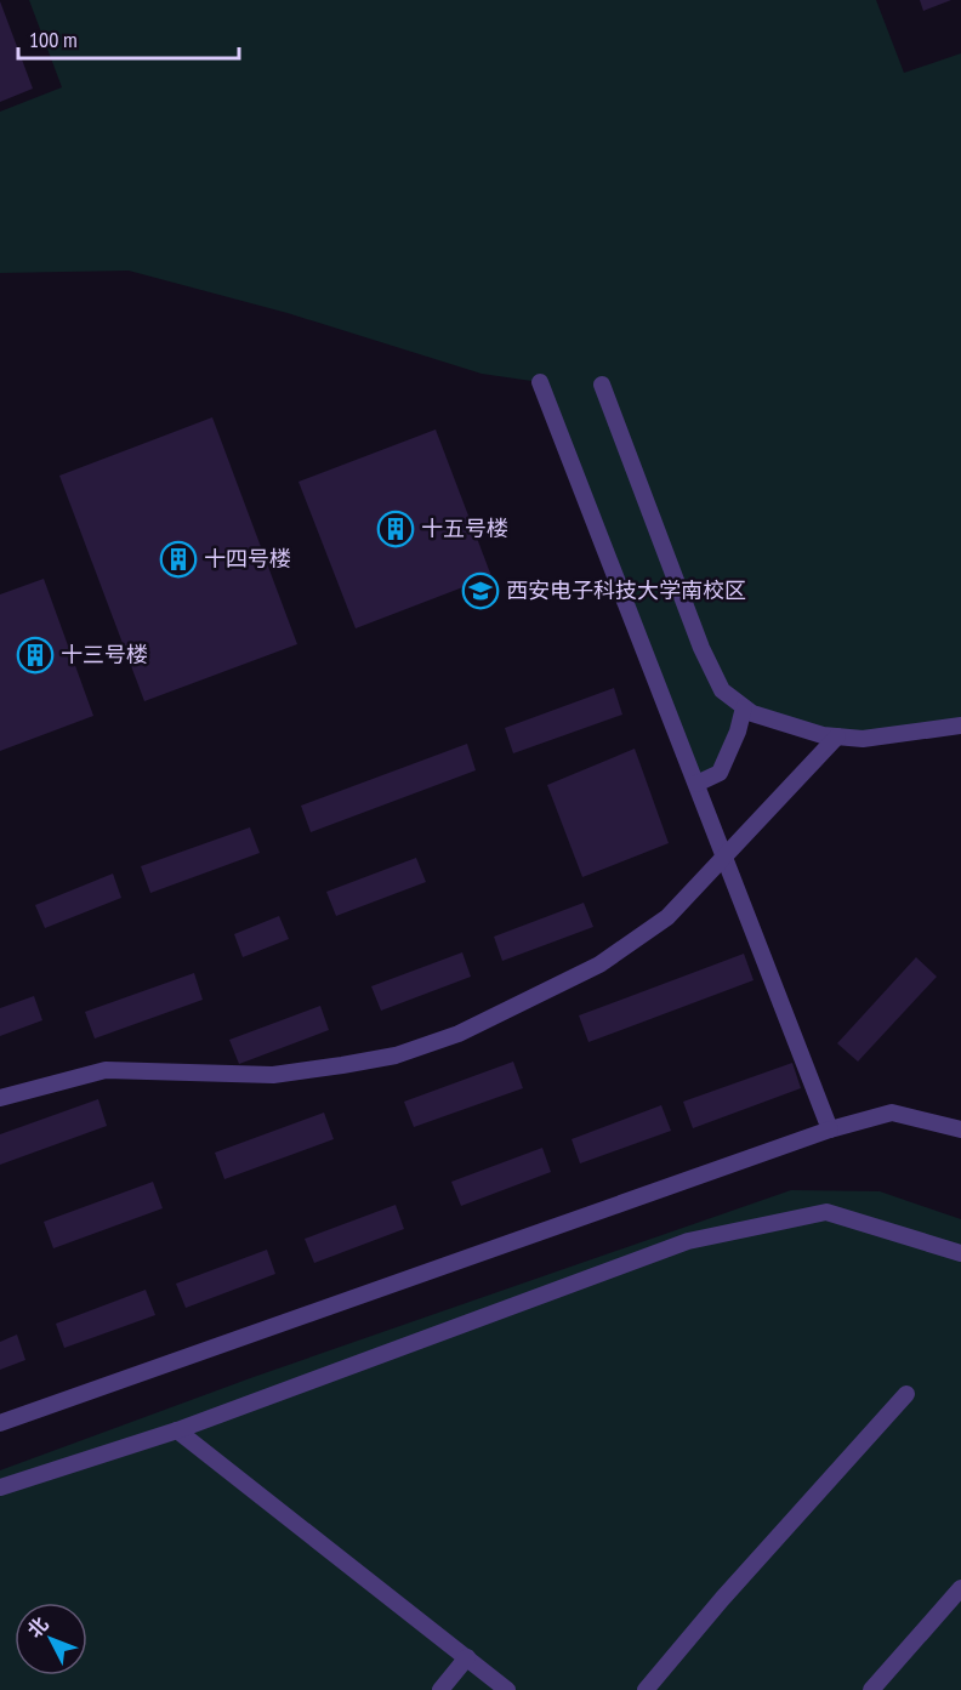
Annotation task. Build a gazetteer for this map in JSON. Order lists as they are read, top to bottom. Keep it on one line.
{"places":{"building":["十五号楼","十四号楼","十三号楼"],"school or university":["西安电子科技大学南校区"]},"scale_bar":"100 m","north":"top left"}
